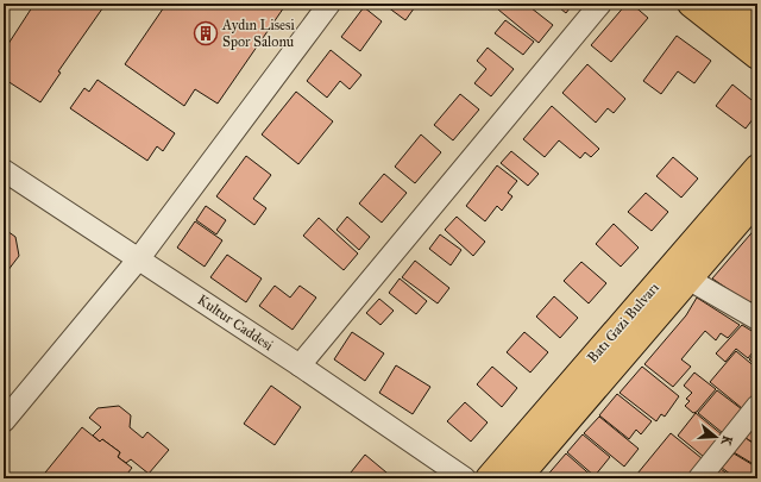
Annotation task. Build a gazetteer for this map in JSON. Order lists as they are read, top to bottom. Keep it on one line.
{"streets":{"main road":["Batı Gazi Bulvarı"],"street":["Kultur Caddesi"]},"places":{"building":["Aydın Lisesi Spor Salonu"]},"north":"right"}
